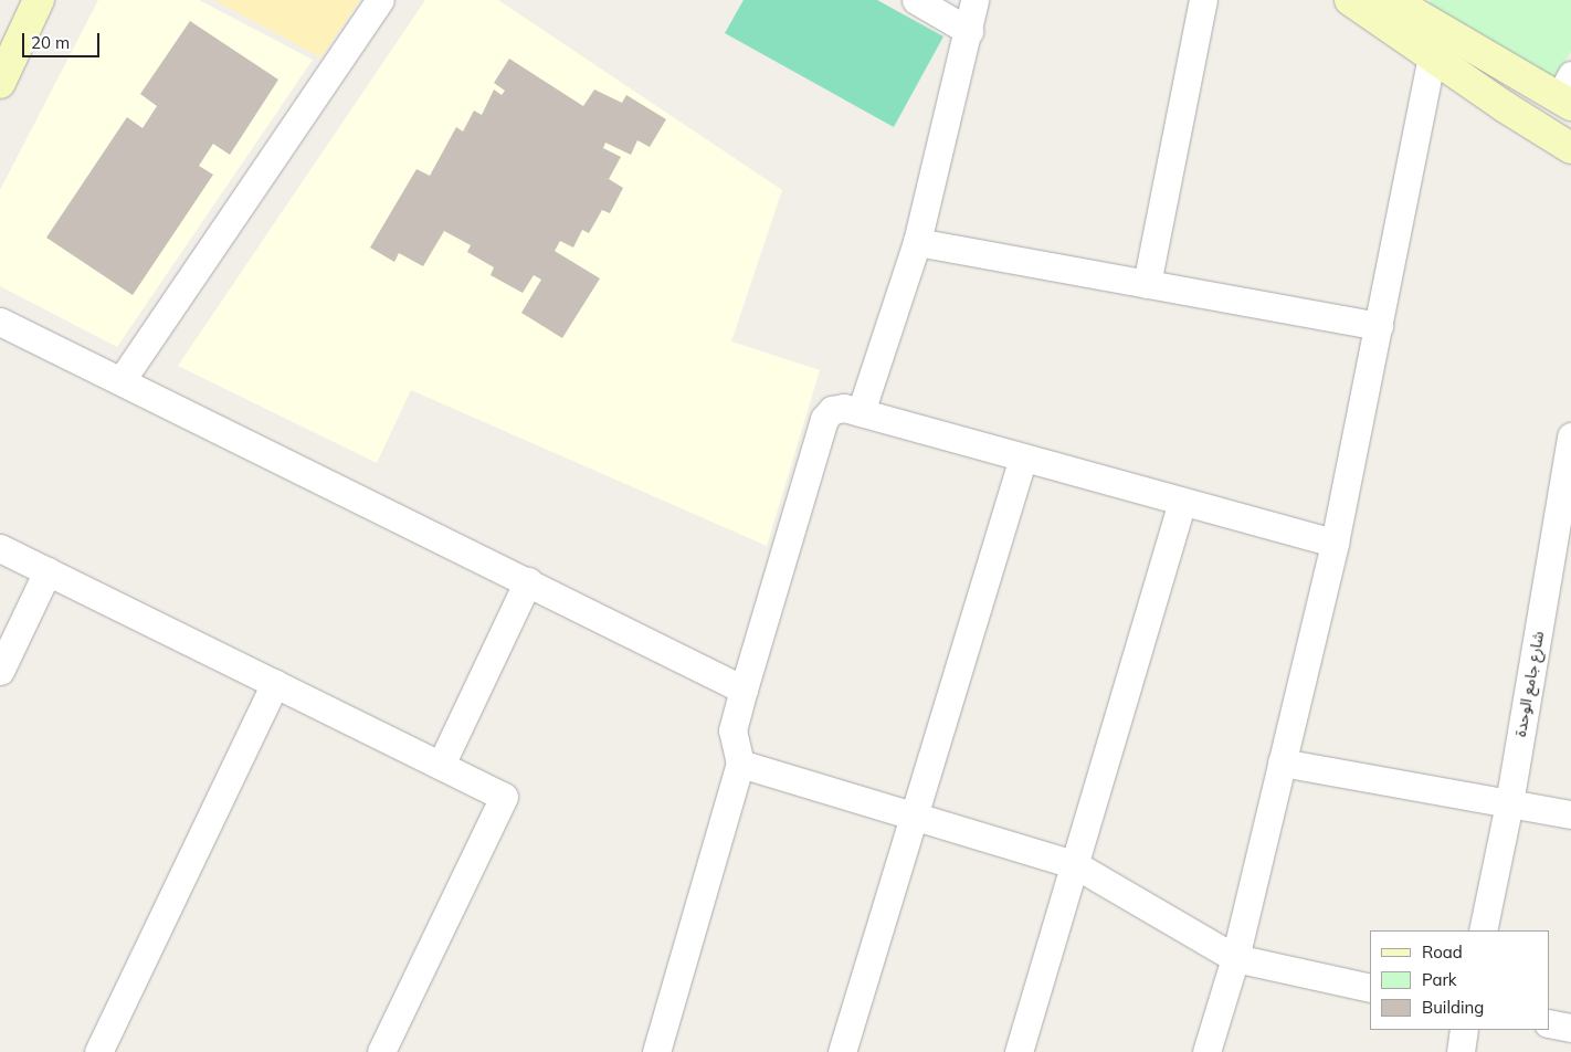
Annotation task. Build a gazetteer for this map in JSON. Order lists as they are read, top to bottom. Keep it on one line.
{"streets":{"street":["شارع جامع الوحدة"]},"legend":["Road","Park","Building"],"scale_bar":"20 m"}
